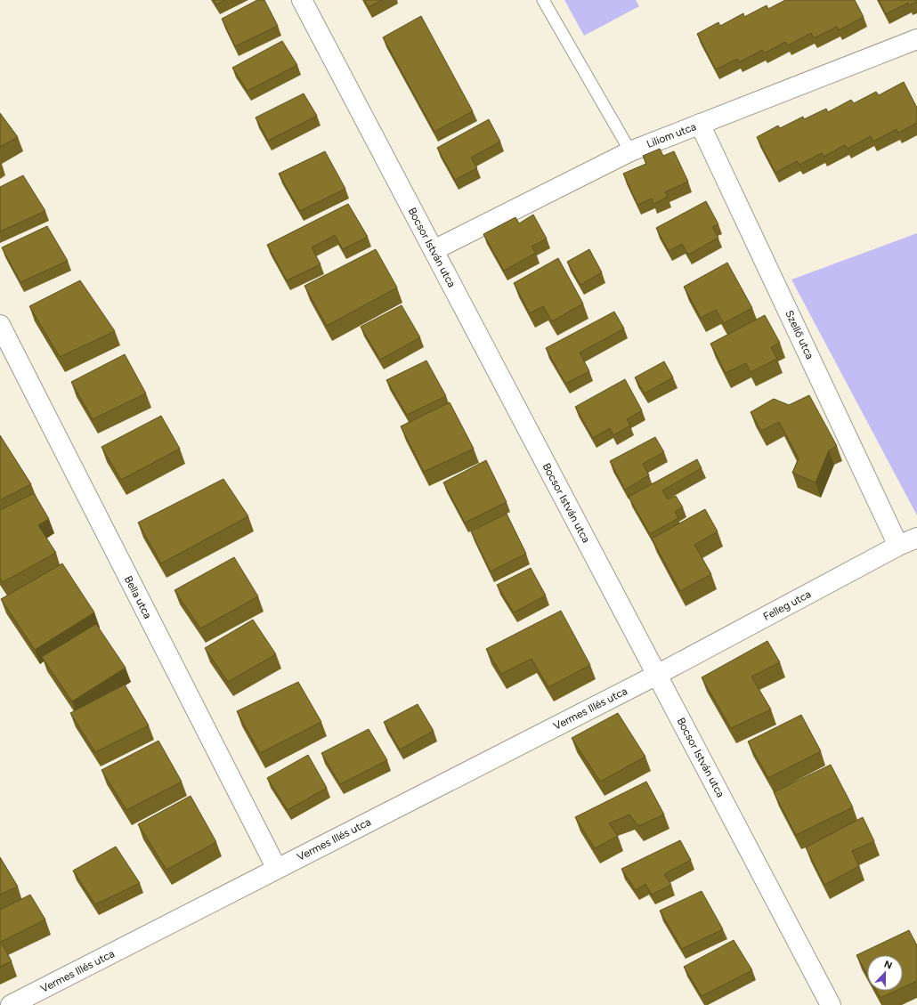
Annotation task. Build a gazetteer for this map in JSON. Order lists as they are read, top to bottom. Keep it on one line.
{"streets":{"street":["Liliom utca","Bocsor István utca","Szellő utca","Bella utca","Felleg utca","Vermes Illés utca"]},"crossings":[["Liliom utca","Bocsor István utca"],["Liliom utca","Szellő utca"],["Bocsor István utca","Felleg utca"],["Bocsor István utca","Vermes Illés utca"],["Szellő utca","Felleg utca"],["Bella utca","Vermes Illés utca"],["Felleg utca","Vermes Illés utca"]],"north":"top"}
